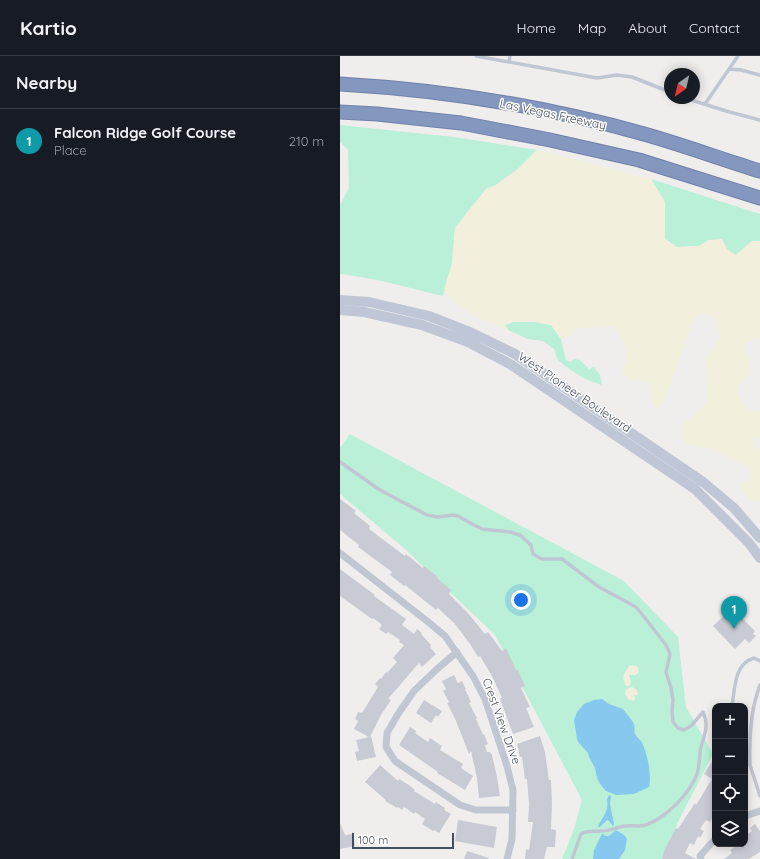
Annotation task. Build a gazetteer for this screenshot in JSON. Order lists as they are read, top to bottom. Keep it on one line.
{"streets":{"highway":["Las Vegas Freeway"],"main road":["West Pioneer Boulevard"],"street":["Crest View Drive"]},"scale_bar":"100 m","north":"bottom left","page":{"header":"Kartio","nav":["Home","Map","About","Contact"],"heading":"Nearby","list":[{"mark":"1","name":"Falcon Ridge Golf Course","note":"Place","value":"210 m"}],"pins":"1","map_buttons":["+","−"],"scale":"100 m"}}
